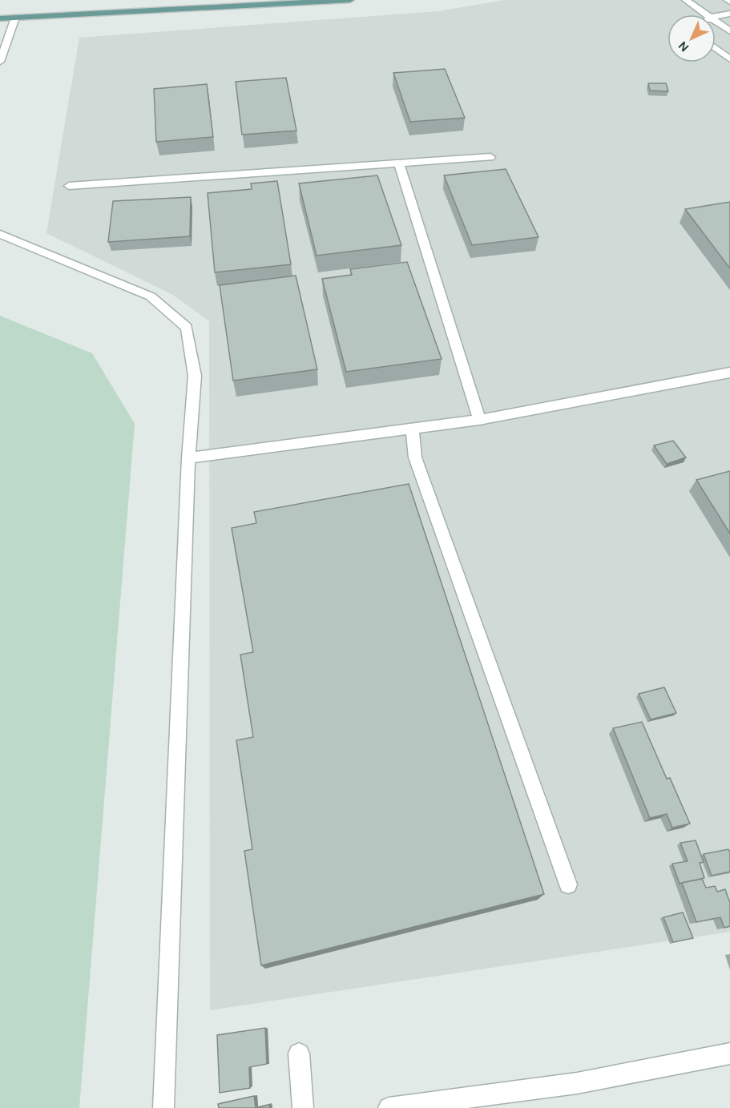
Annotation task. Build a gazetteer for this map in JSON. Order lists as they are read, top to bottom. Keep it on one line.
{"north":"bottom left"}
